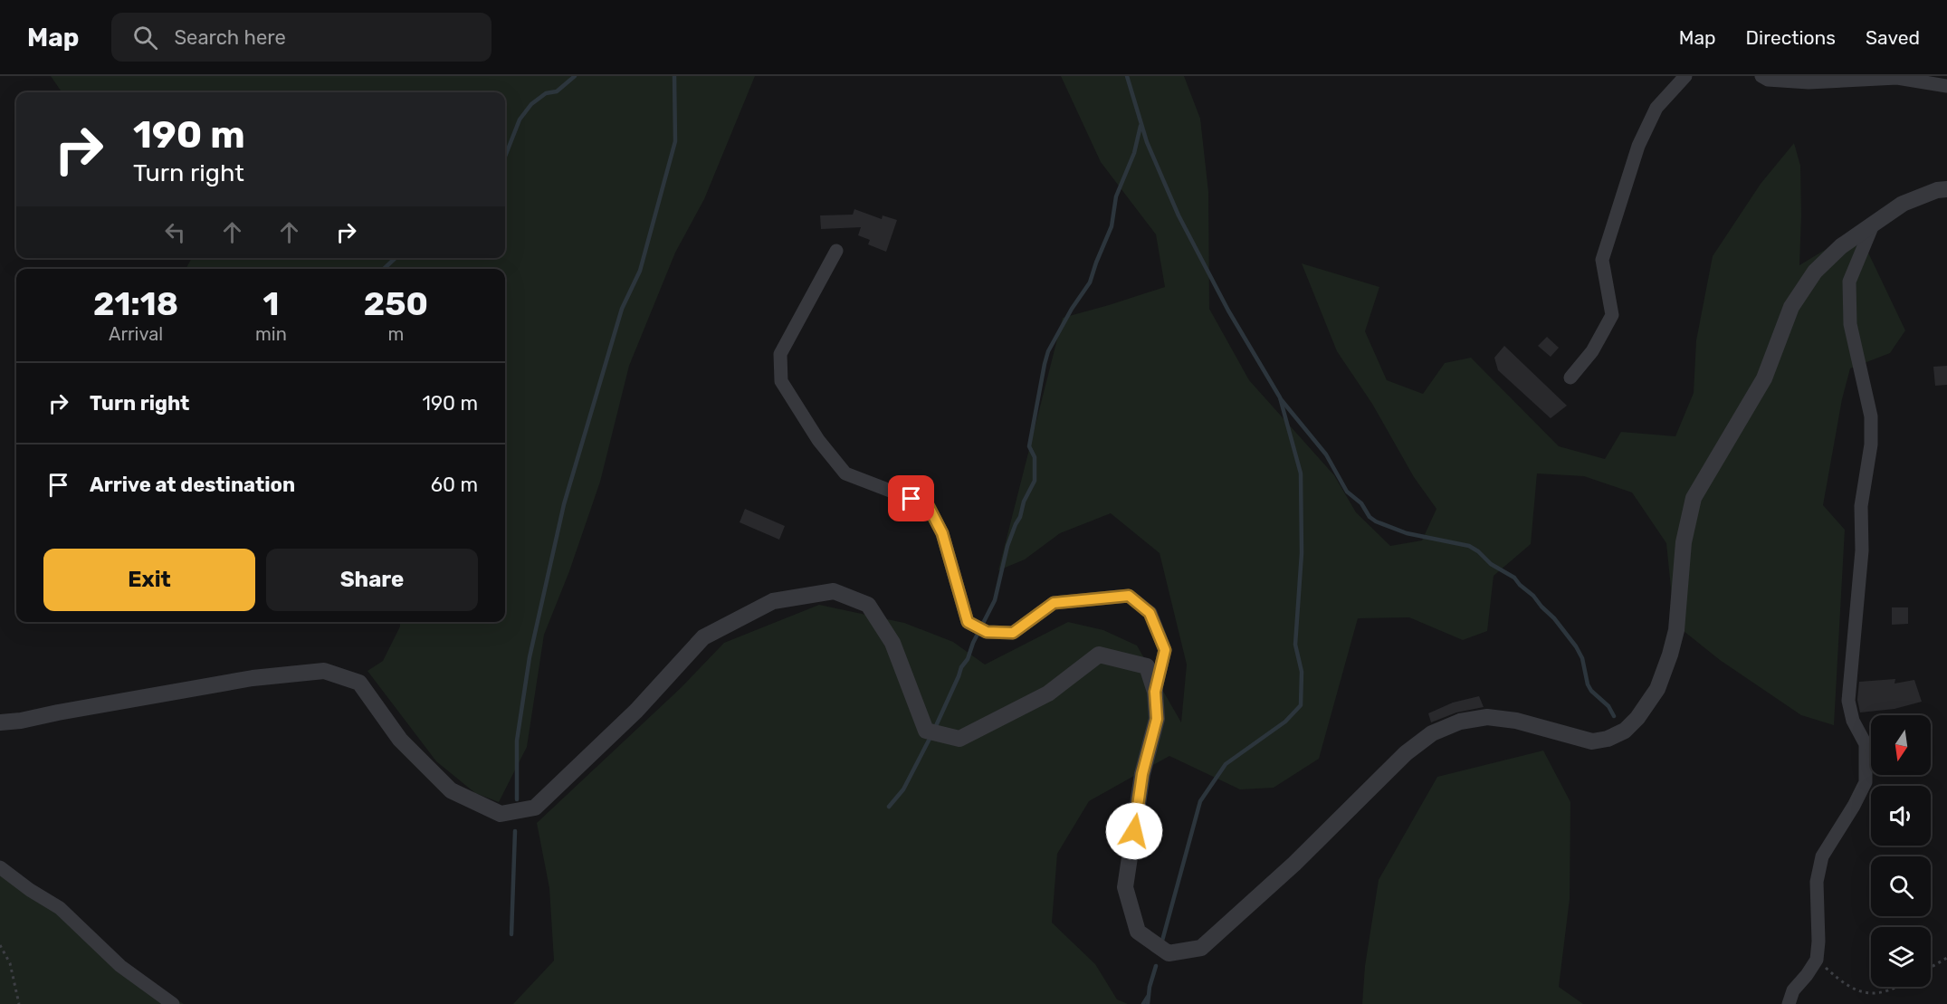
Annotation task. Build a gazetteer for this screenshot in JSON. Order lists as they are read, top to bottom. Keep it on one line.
{"north":"bottom","page":{"header":"Map","search":"Search here","nav":["Map","Directions","Saved"],"turn":["190 m","Turn right"],"eta":["21:18","Arrival","1","min","250","m"],"list":[{"name":"Turn right","value":"190 m"},{"name":"Arrive at destination","value":"60 m"}],"buttons":["Exit","Share"]}}
